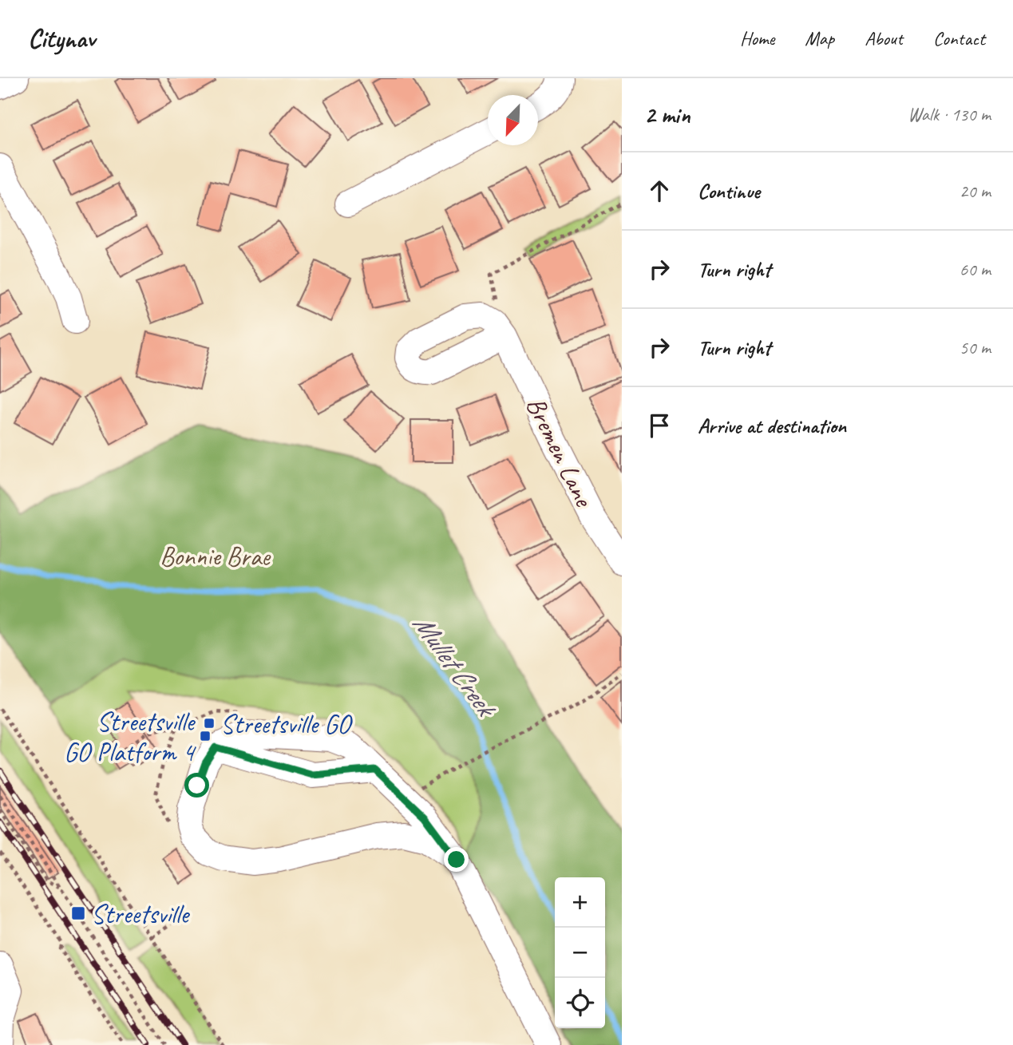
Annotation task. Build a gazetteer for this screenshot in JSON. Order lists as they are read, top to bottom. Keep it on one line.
{"streets":{"street":["Bremen Lane"]},"water":["Mullet Creek"],"parks":["Bonnie Brae"],"places":{"transit":["Streetsville GO","Streetsville GO Platform 4","Streetsville"]},"north":"bottom left","page":{"header":"Citynav","nav":["Home","Map","About","Contact"],"heading":["2 min","Walk · 130 m"],"list":[["Continue","20 m"],["Turn right","60 m"],["Turn right","50 m"],"Arrive at destination"],"map_buttons":["+","−"]}}
